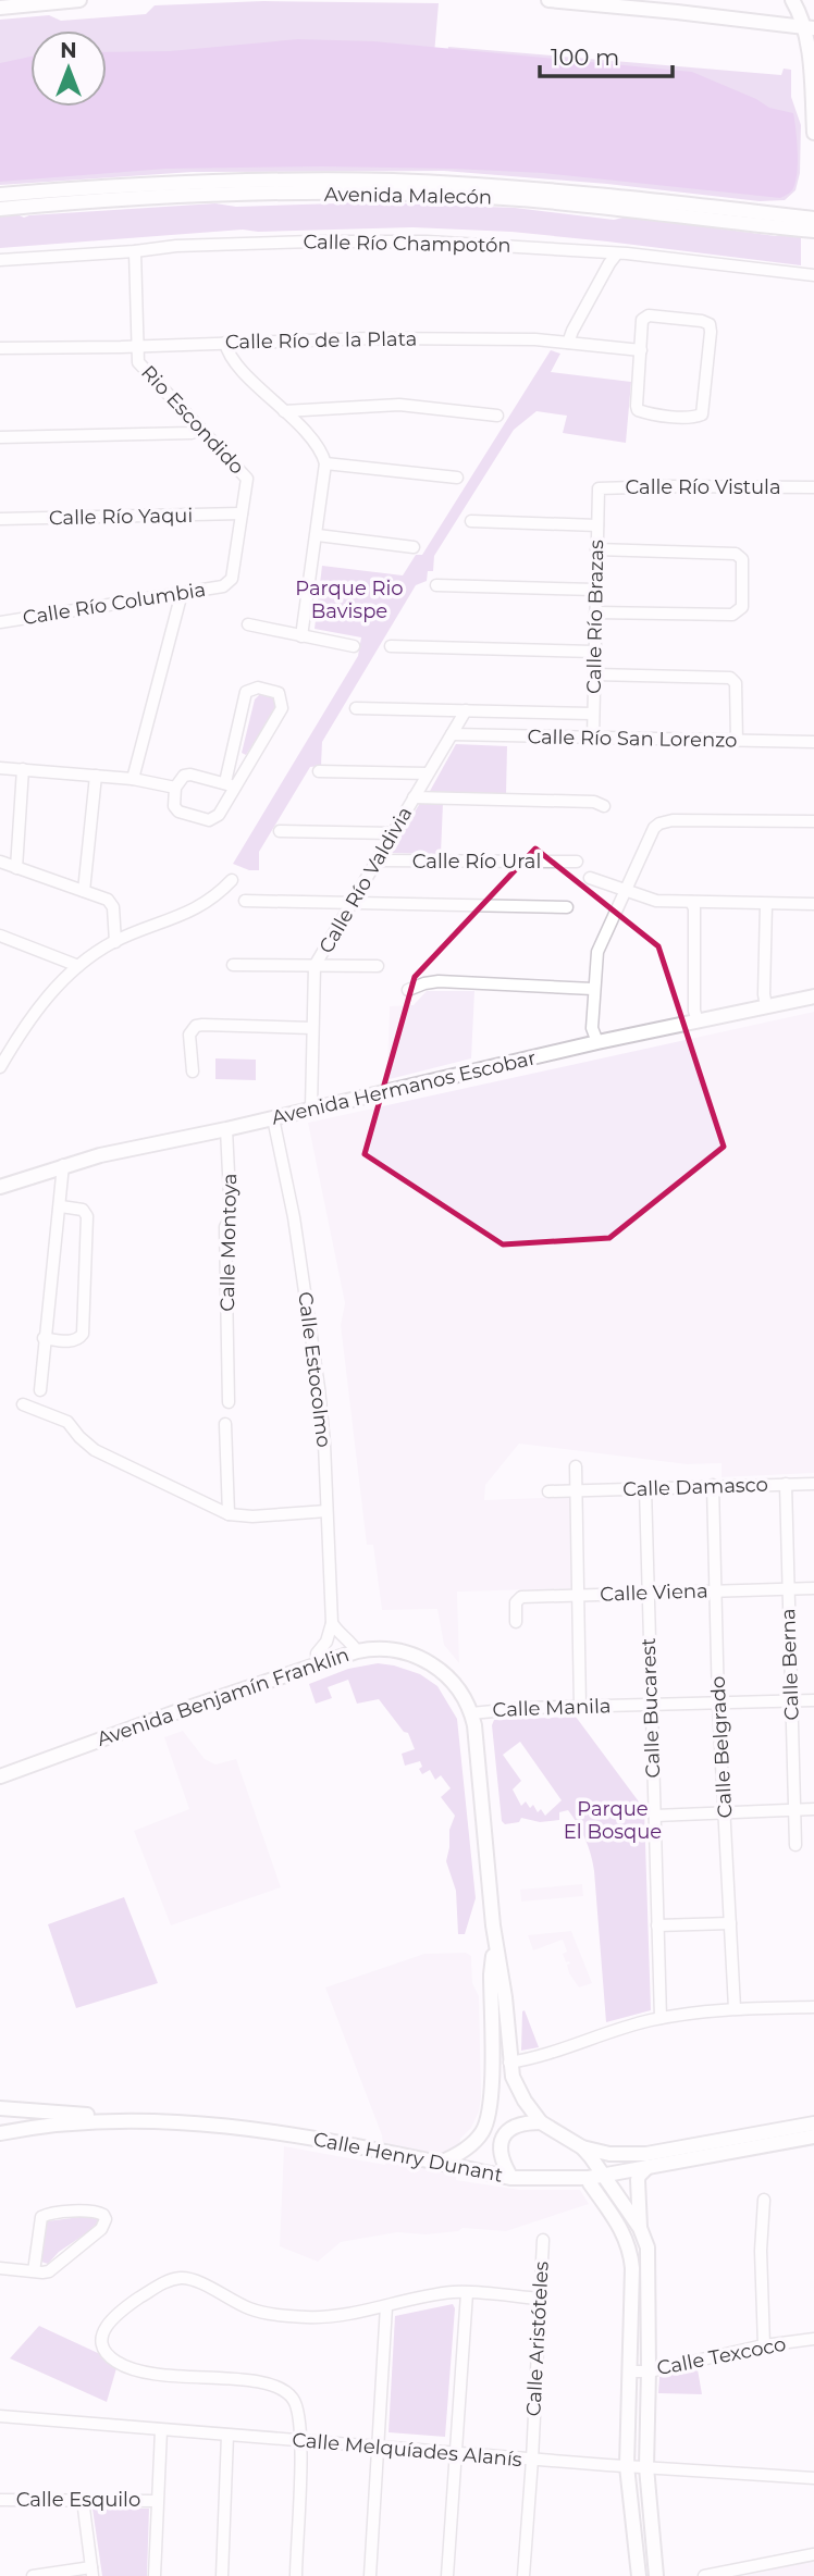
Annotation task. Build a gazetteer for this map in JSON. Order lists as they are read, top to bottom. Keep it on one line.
{"streets":{"main road":["Avenida Malecón","Avenida Hermanos Escobar","Avenida Benjamín Franklin","Calle Henry Dunant"],"street":["Calle Río Champotón","Calle Río de la Plata","Rio Escondido","Calle Río Vistula","Calle Río Yaqui","Calle Río Columbia","Calle Río Brazas","Calle Río San Lorenzo","Calle Río Ural","Calle Río Valdivia","Calle Montoya","Calle Estocolmo","Calle Damasco","Calle Viena","Calle Berna","Calle Manila","Calle Bucarest","Calle Belgrado","Calle Aristóteles","Calle Texcoco","Calle Melquíades Alanís","Calle Esquilo"]},"crossings":[["Calle Río de la Plata","Rio Escondido"],["Rio Escondido","Calle Río Yaqui"],["Rio Escondido","Calle Río Columbia"],["Calle Río Vistula","Calle Río Brazas"],["Calle Río Brazas","Calle Río San Lorenzo"],["Calle Río San Lorenzo","Calle Río Valdivia"],["Calle Río Ural","Calle Río Valdivia"],["Calle Río Valdivia","Avenida Hermanos Escobar"],["Avenida Hermanos Escobar","Calle Montoya"],["Avenida Hermanos Escobar","Calle Estocolmo"],["Calle Estocolmo","Avenida Benjamín Franklin"],["Calle Damasco","Calle Berna"],["Calle Damasco","Calle Bucarest"],["Calle Damasco","Calle Belgrado"],["Calle Viena","Calle Berna"],["Calle Viena","Calle Bucarest"],["Calle Viena","Calle Belgrado"],["Calle Berna","Calle Manila"],["Avenida Benjamín Franklin","Calle Manila"],["Calle Manila","Calle Bucarest"],["Calle Manila","Calle Belgrado"],["Calle Aristóteles","Calle Melquíades Alanís"]],"parks":["Parque Rio Bavispe","Parque El Bosque"],"scale_bar":"100 m","north":"top"}
